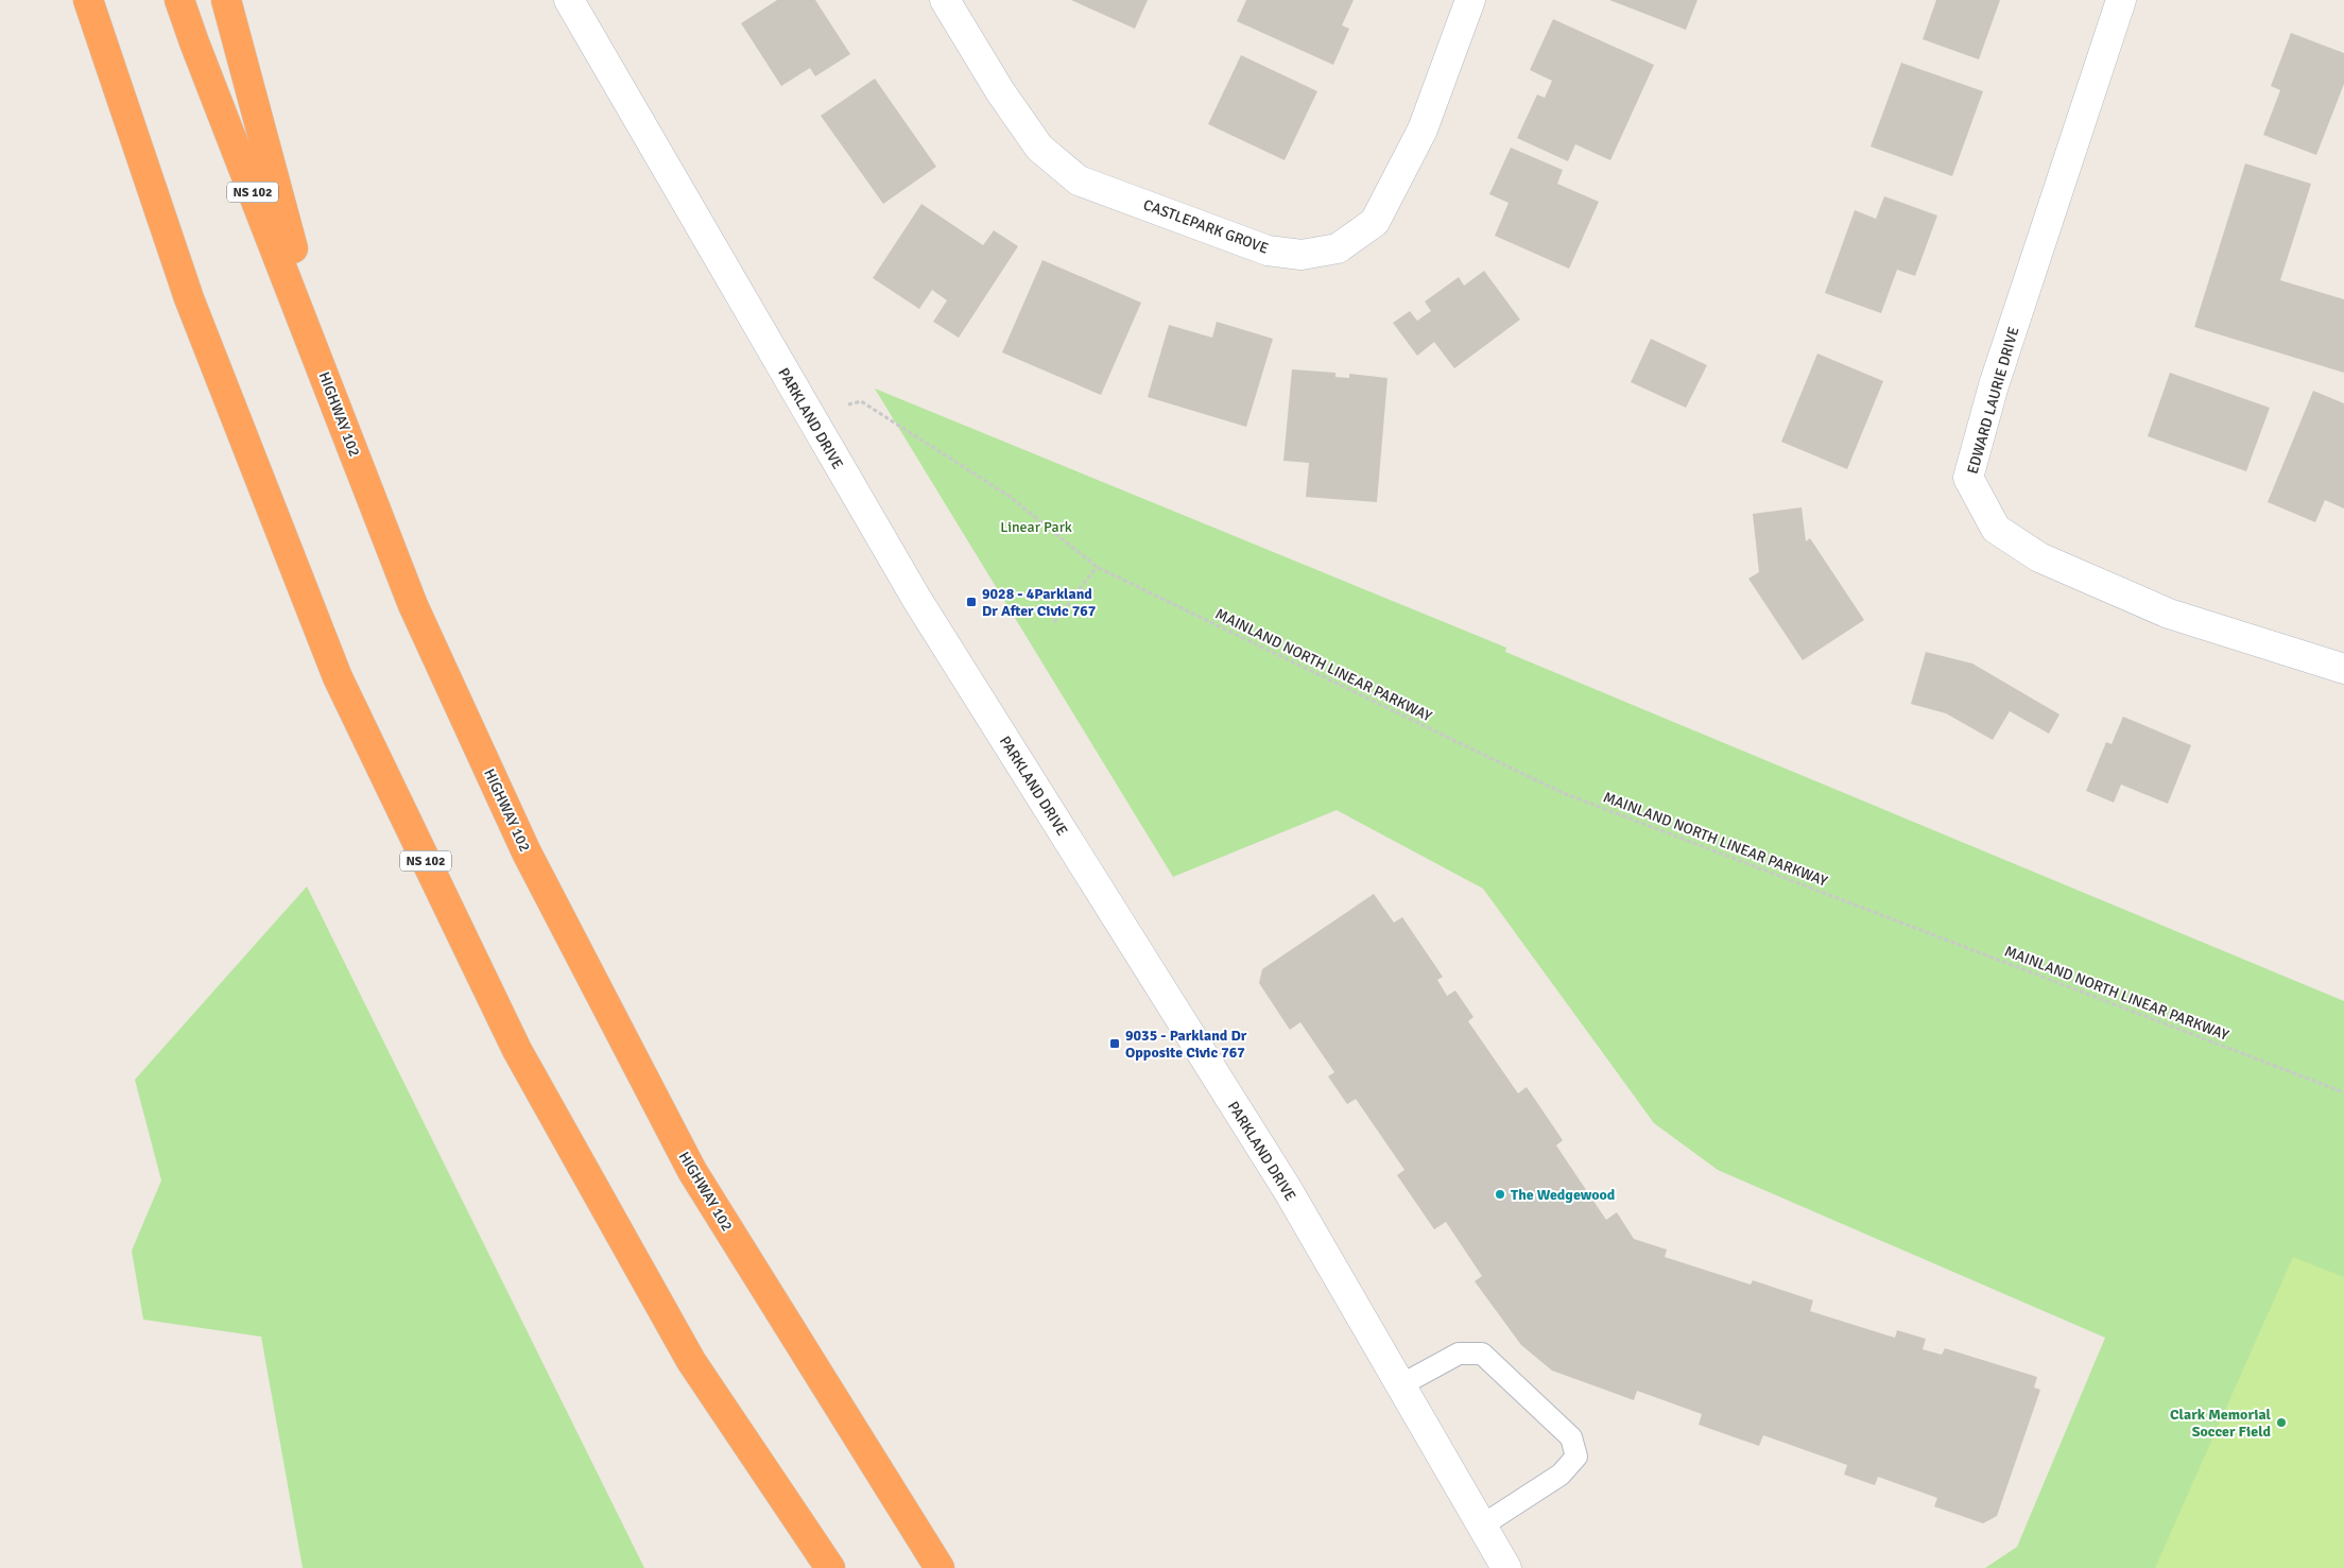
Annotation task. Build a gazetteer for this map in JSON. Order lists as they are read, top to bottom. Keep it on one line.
{"streets":{"highway":["NS 102","HIGHWAY 102"],"street":["CASTLEPARK GROVE","EDWARD LAURIE DRIVE","PARKLAND DRIVE"],"path":["MAINLAND NORTH LINEAR PARKWAY"]},"crossings":[["PARKLAND DRIVE","MAINLAND NORTH LINEAR PARKWAY"]],"parks":["Linear Park"],"places":{"transit":["9028 - 4Parkland Dr After Civic 767","9035 - Parkland Dr Opposite Civic 767"],"other":["The Wedgewood","Clark Memorial Soccer Field"]}}
